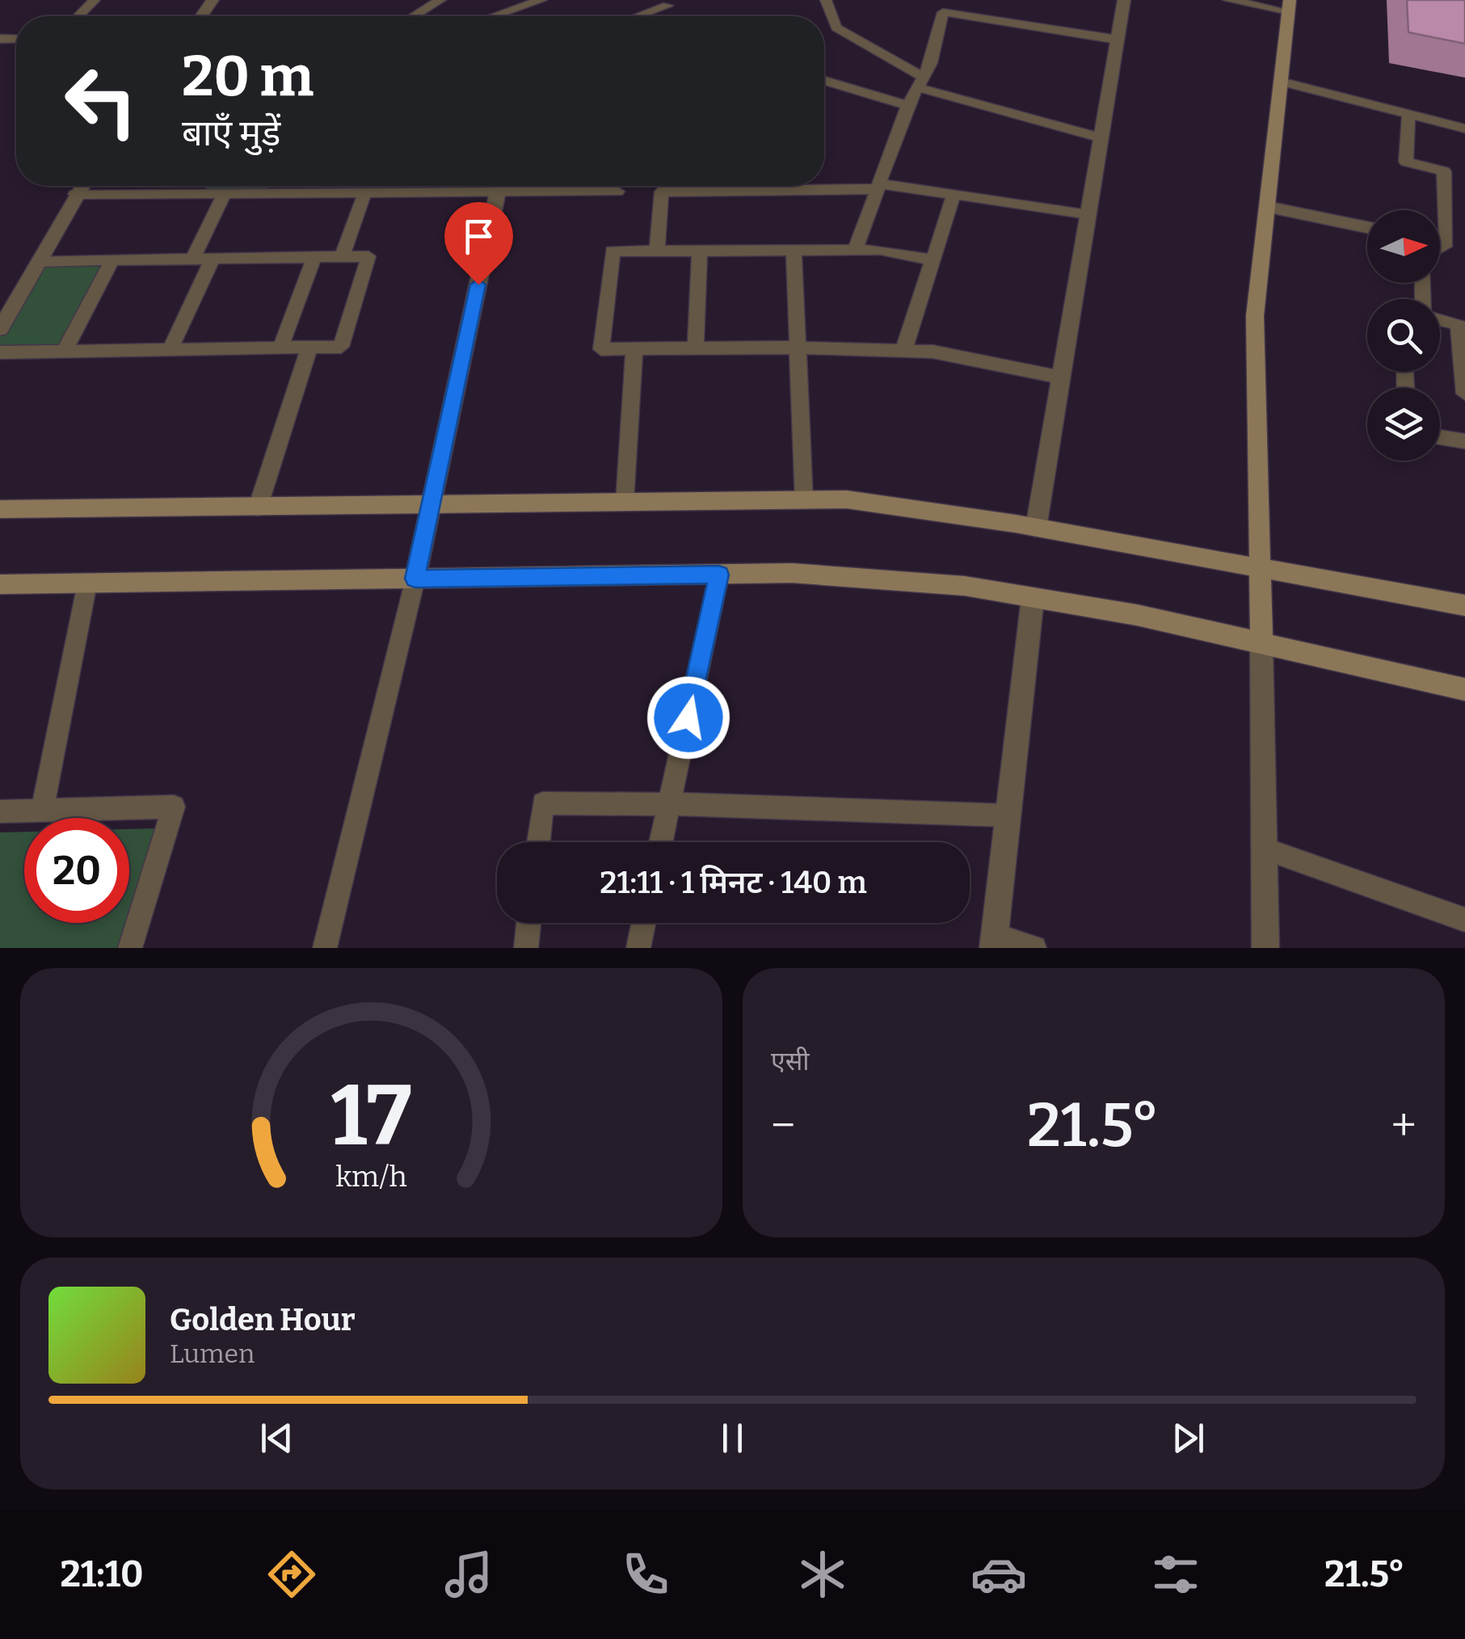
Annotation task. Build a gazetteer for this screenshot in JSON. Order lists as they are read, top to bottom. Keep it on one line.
{"north":"right","page":{"turn":["20 m","बाएँ मुड़ें"],"limit":"20","trip":"21:11 · 1 मिनट · 140 m","tile":"एसी","heat":["−","21.5°","+"],"song":["Golden Hour","Lumen"],"tabs":["21:10","21.5°"],"gauge":["17","km/h"]}}
